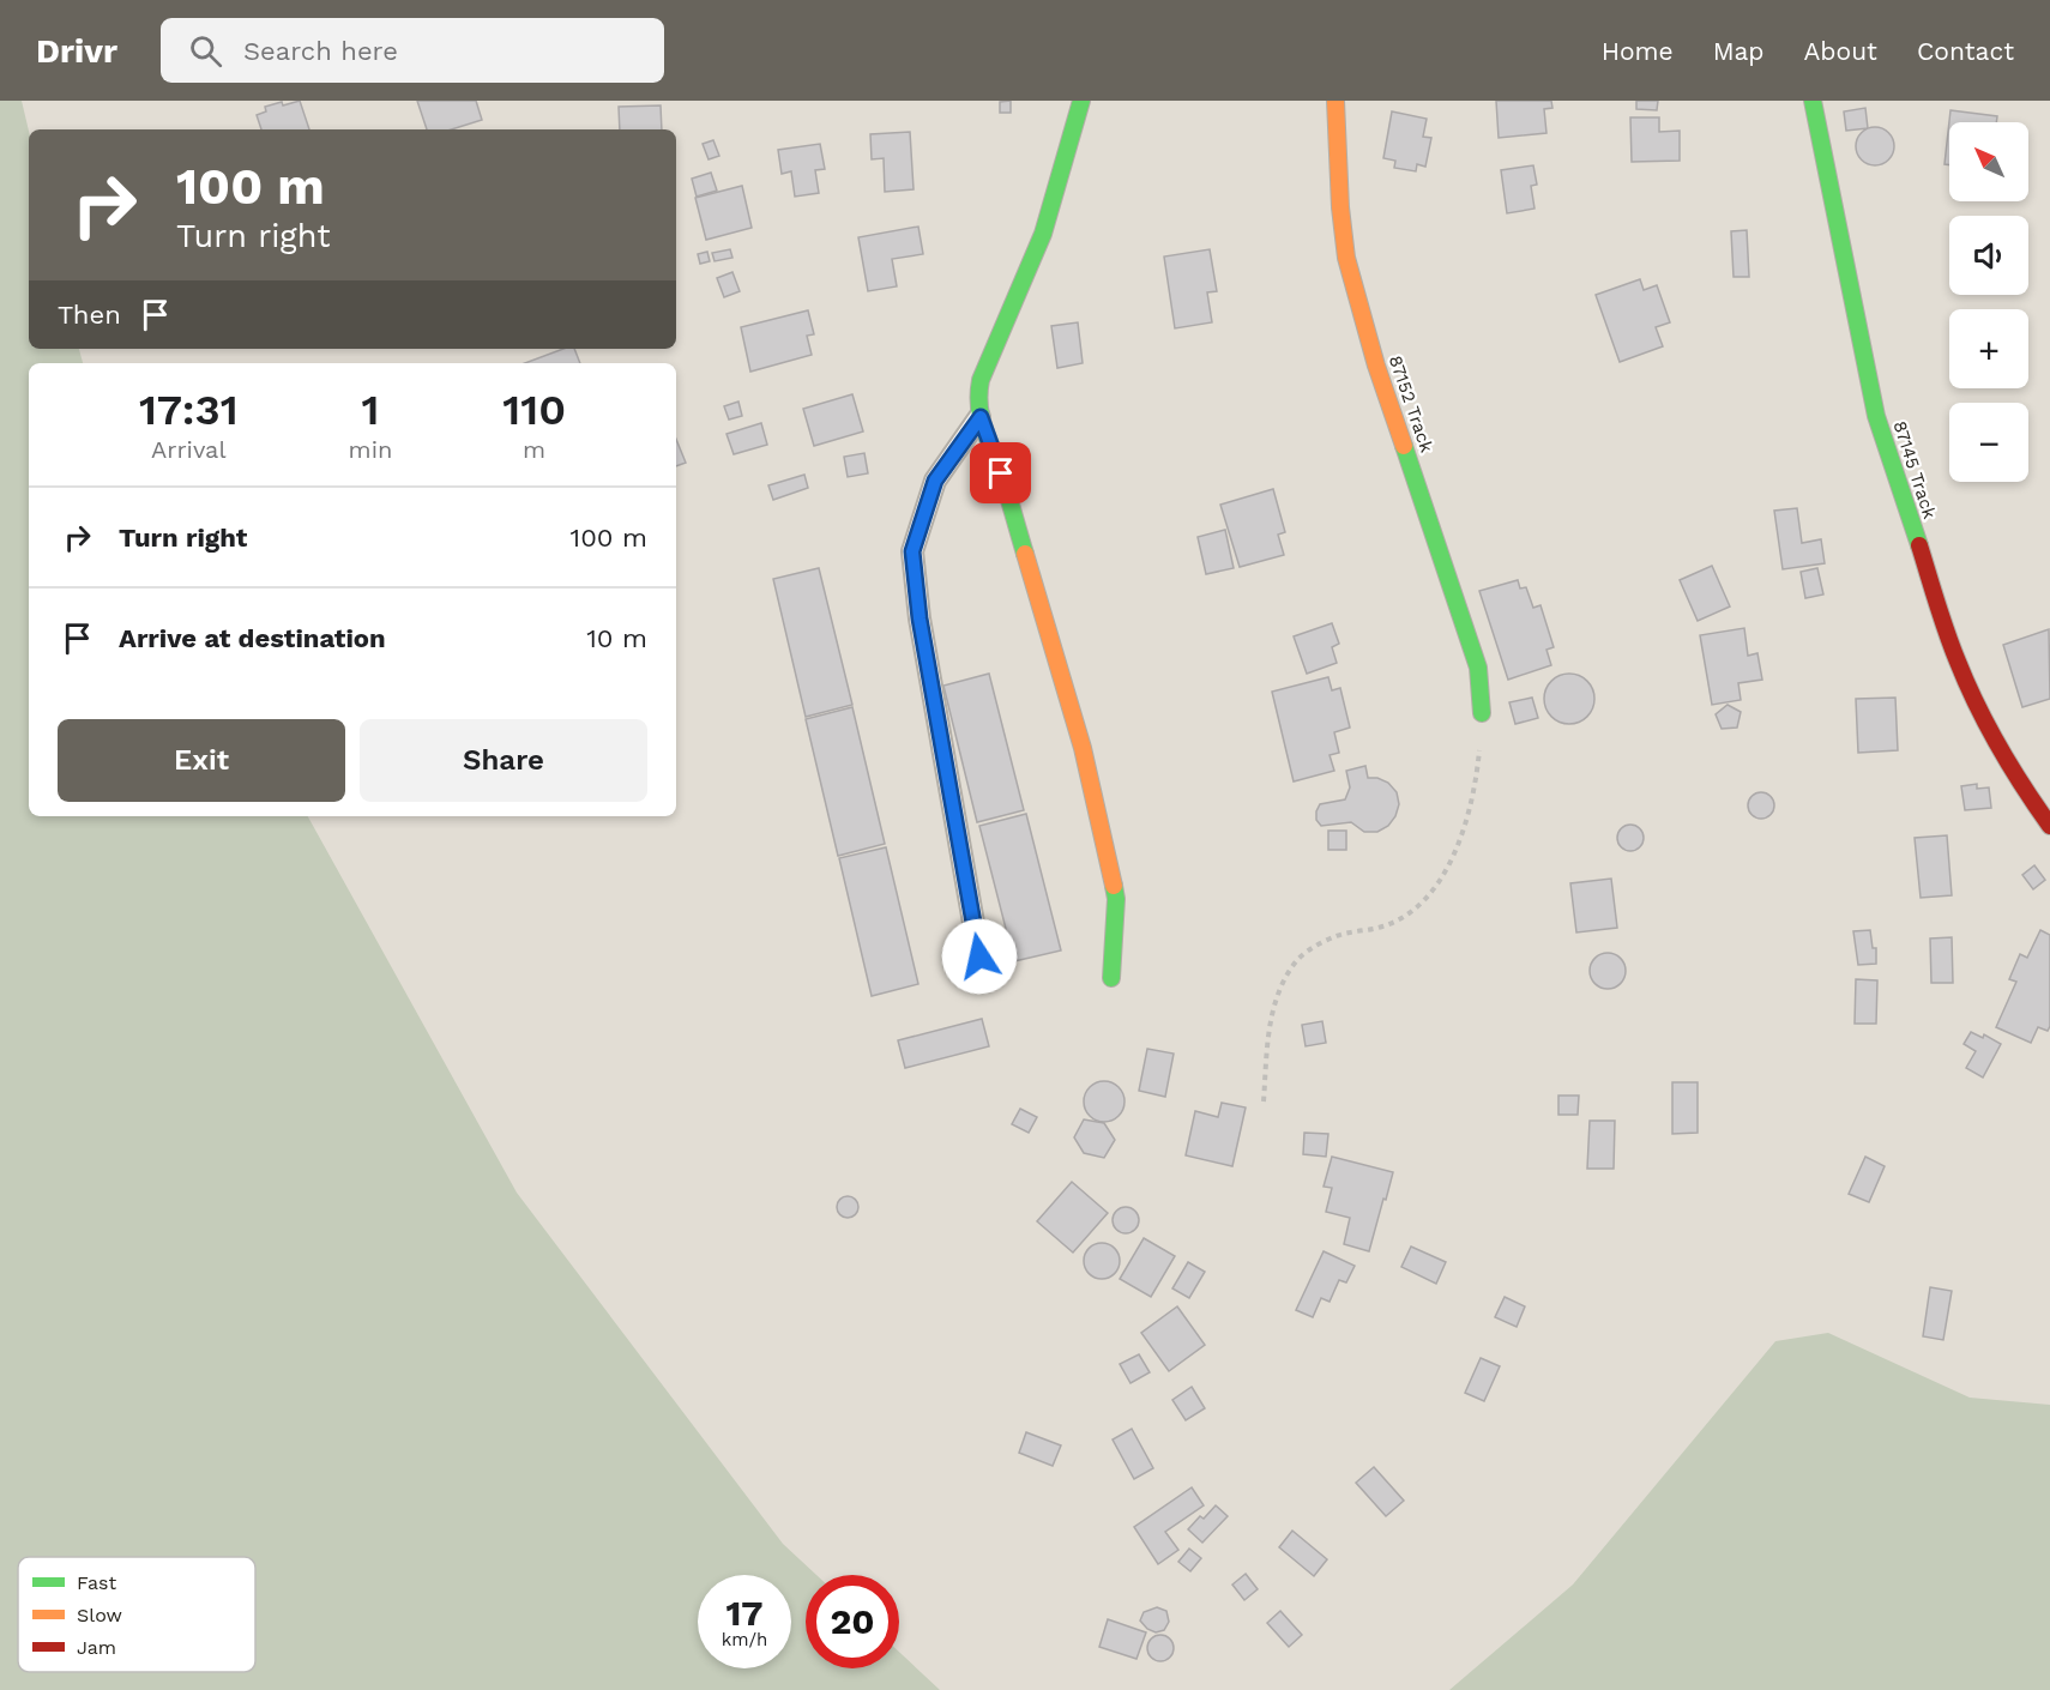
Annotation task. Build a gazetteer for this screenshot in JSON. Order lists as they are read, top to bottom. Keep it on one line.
{"streets":{"street":["87152 Track","87145 Track"]},"legend":["Fast","Slow","Jam"],"north":"top left","page":{"header":"Drivr","search":"Search here","nav":["Home","Map","About","Contact"],"map_buttons":["+","−"],"turn":["100 m","Turn right"],"then":"Then","eta":["17:31","Arrival","1","min","110","m"],"list":[{"name":"Turn right","value":"100 m"},{"name":"Arrive at destination","value":"10 m"}],"buttons":["Exit","Share"],"speed":"17 km/h","limit":"20"}}
